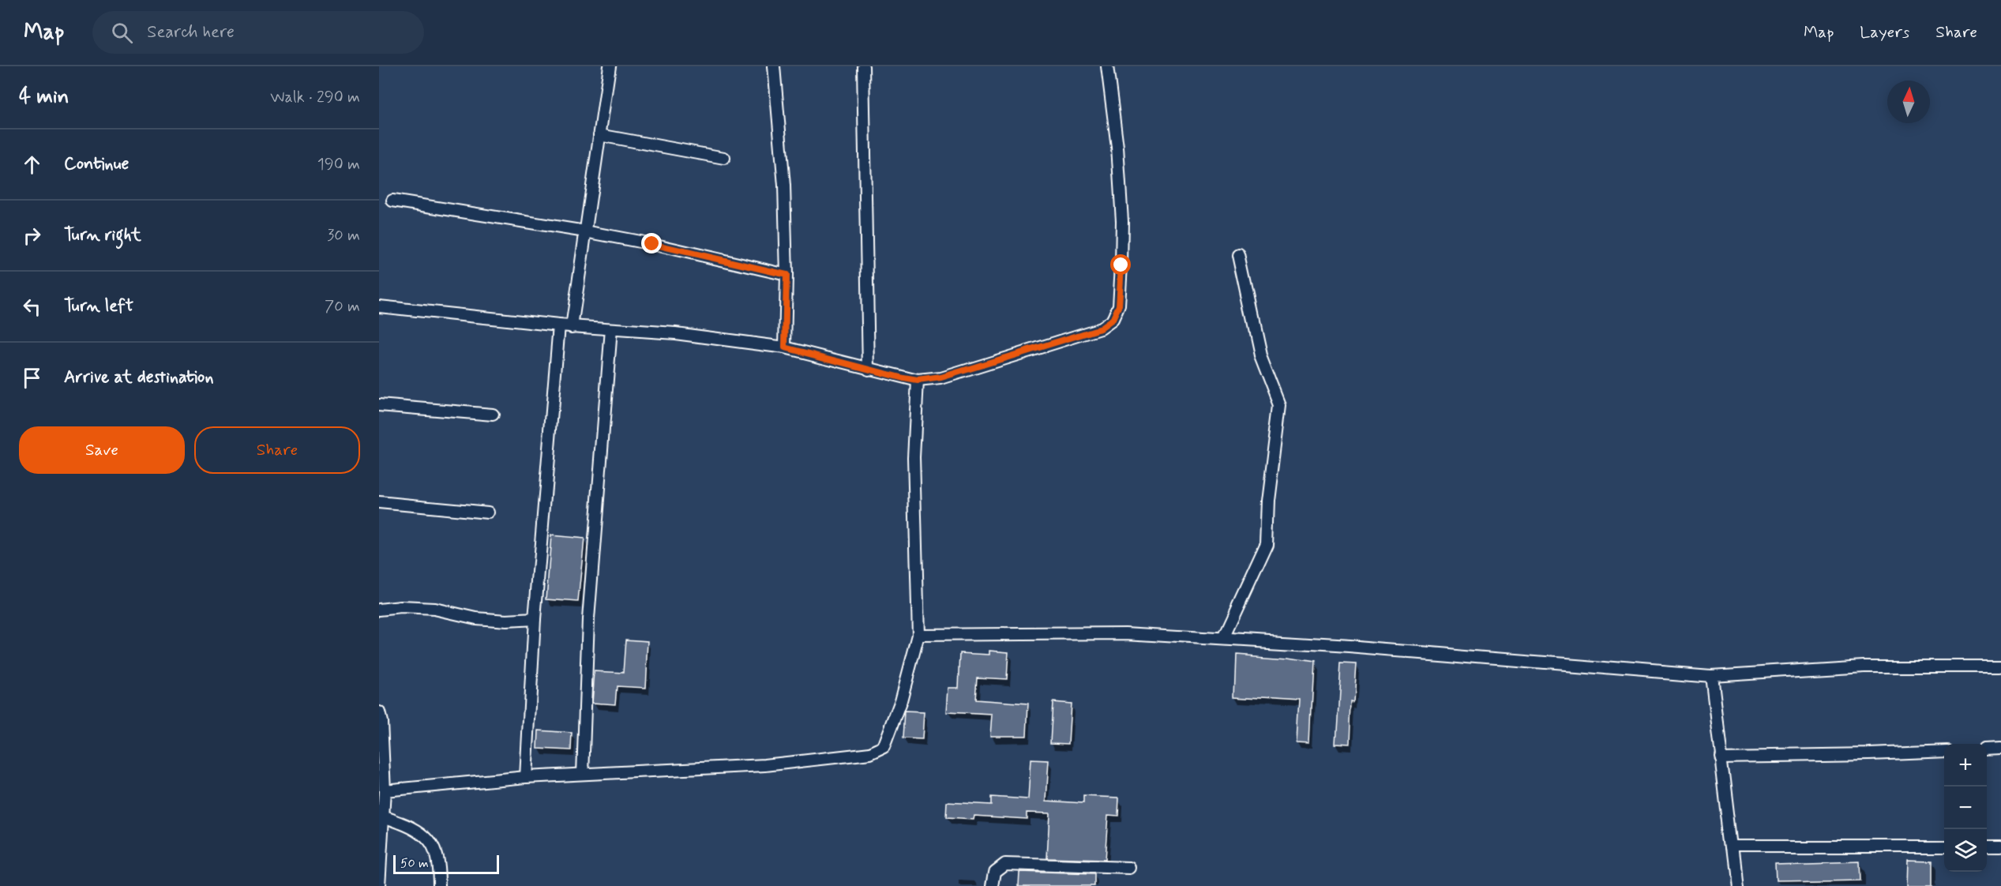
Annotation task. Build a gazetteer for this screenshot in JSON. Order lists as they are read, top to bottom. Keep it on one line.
{"scale_bar":"50 m","north":"top","page":{"header":"Map","search":"Search here","nav":["Map","Layers","Share"],"heading":["4 min","Walk · 290 m"],"list":[["Continue","190 m"],["Turn right","30 m"],["Turn left","70 m"],"Arrive at destination"],"buttons":["Save","Share"],"map_buttons":["+","−"],"scale":"50 m"}}
